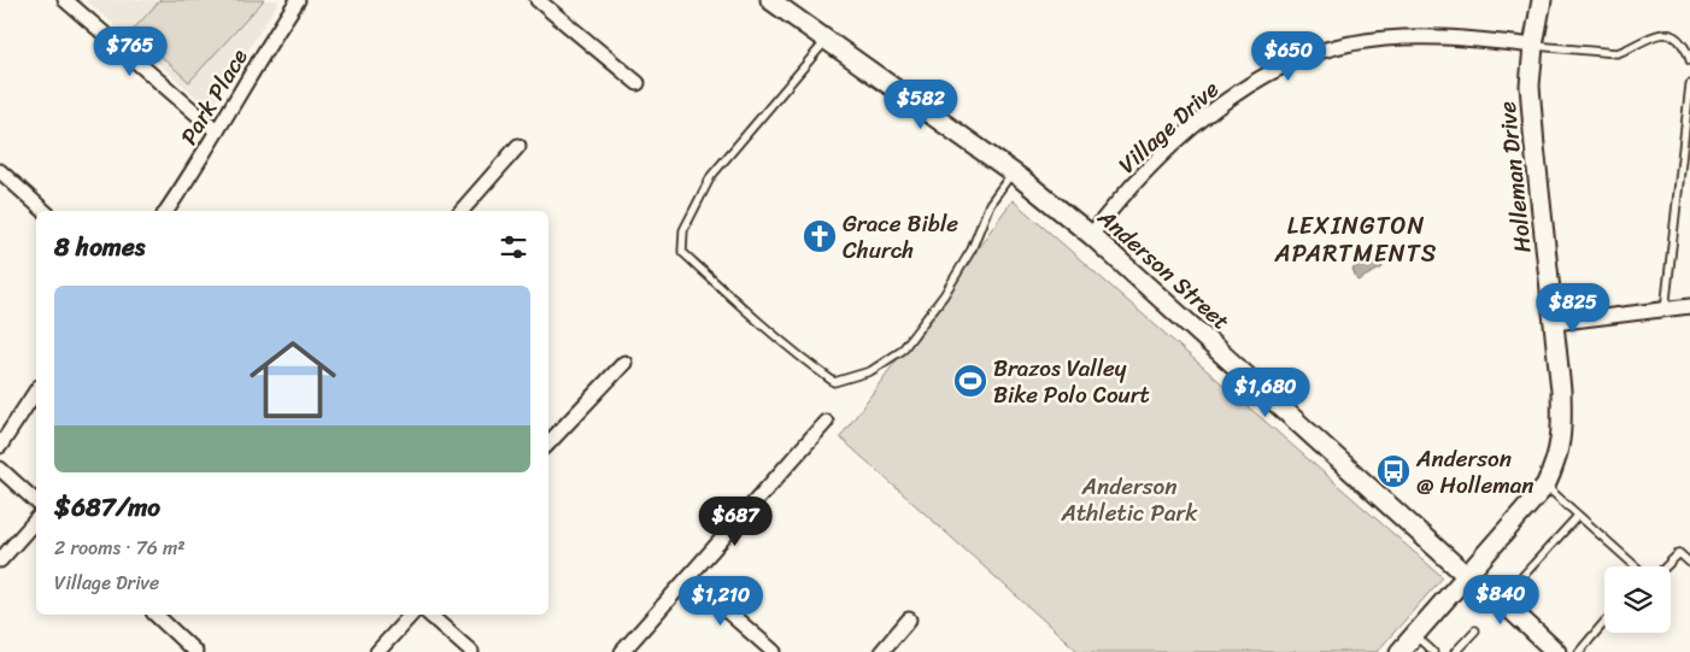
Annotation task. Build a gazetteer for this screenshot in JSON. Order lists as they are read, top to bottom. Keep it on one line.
{"streets":{"street":["Park Place","Village Drive","Holleman Drive","Anderson Street"]},"crossings":[["Village Drive","Holleman Drive"],["Village Drive","Anderson Street"],["Holleman Drive","Anderson Street"]],"districts":["LEXINGTON APARTMENTS"],"parks":["Anderson Athletic Park"],"places":{"church":["Grace Bible Church"],"sports":["Brazos Valley Bike Polo Court"],"bus stop":["Anderson @ Holleman"]},"page":{"price":["$765","$650","$582","$825","$1,680","$687","$840","$1,210"],"heading":"8 homes","list":[{"name":"$687/mo","note":"2 rooms · 76 m² · Village Drive"}]}}
